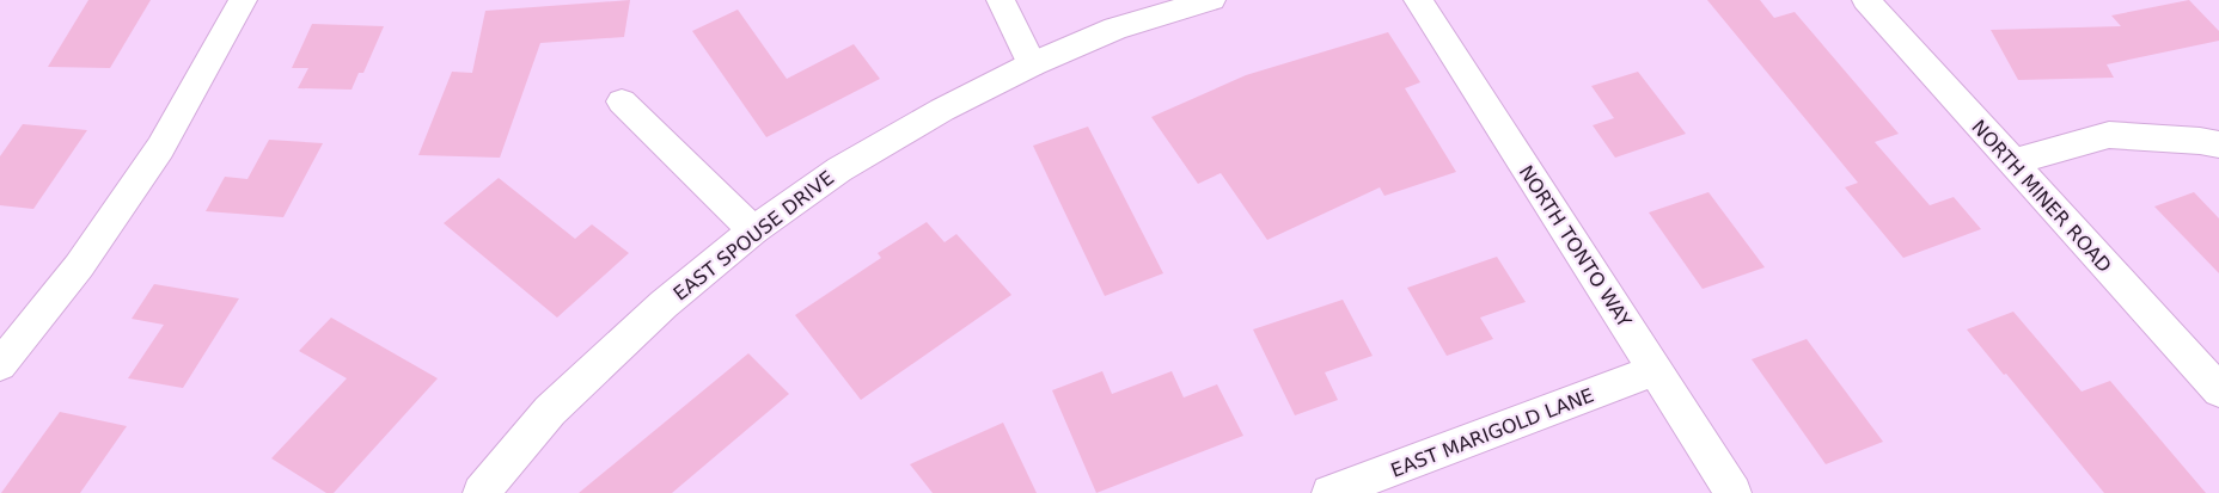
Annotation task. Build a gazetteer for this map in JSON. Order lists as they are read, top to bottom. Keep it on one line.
{"streets":{"street":["NORTH MINER ROAD","EAST SPOUSE DRIVE","NORTH TONTO WAY","EAST MARIGOLD LANE"]},"crossings":[["NORTH TONTO WAY","EAST MARIGOLD LANE"]]}
